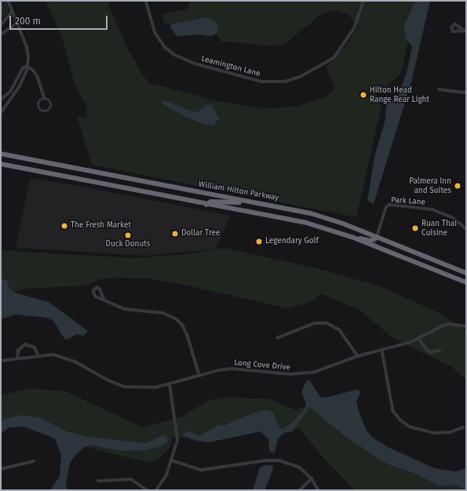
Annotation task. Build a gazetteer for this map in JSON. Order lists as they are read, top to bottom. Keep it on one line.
{"streets":{"highway":["William Hilton Parkway"],"street":["Leamington Lane","Park Lane","Long Cove Drive"]},"crossings":[["William Hilton Parkway","Park Lane"]],"places":["Hilton Head Range Rear Light","Palmera Inn and Suites","The Fresh Market","Ruan Thai Cuisine","Dollar Tree","Duck Donuts","Legendary Golf"],"scale_bar":"200 m"}
